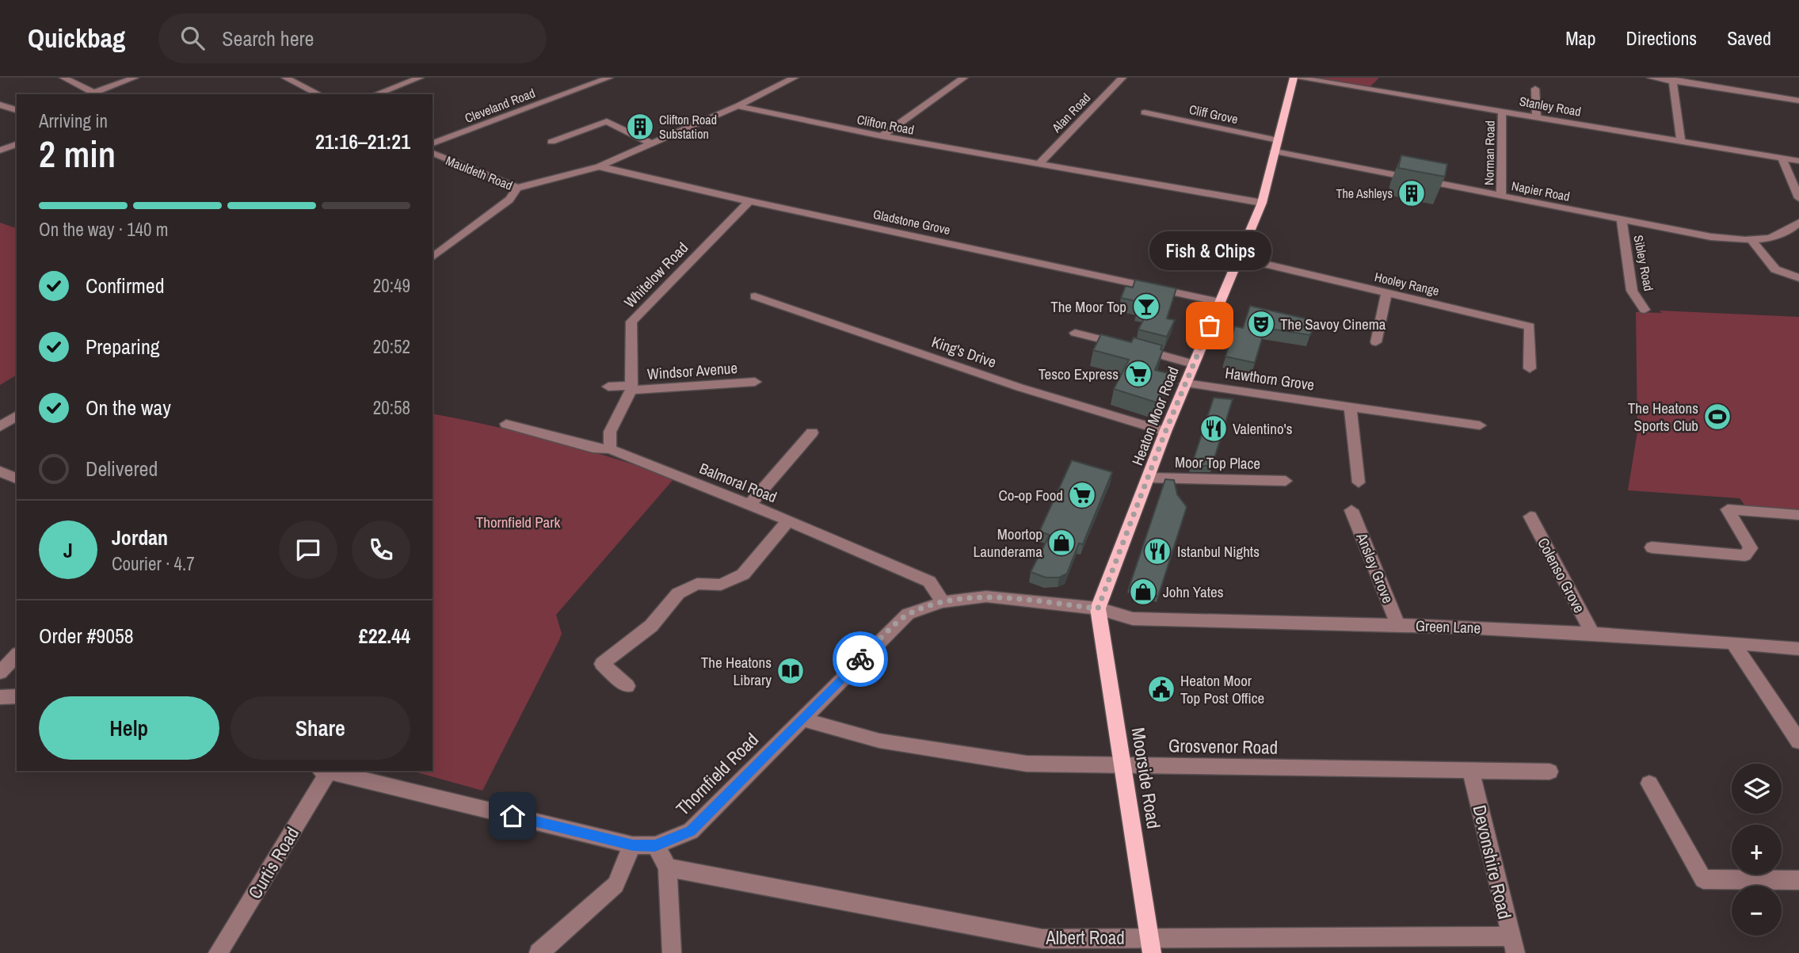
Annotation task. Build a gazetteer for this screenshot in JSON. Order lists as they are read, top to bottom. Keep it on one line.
{"streets":{"main road":["Heaton Moor Road","Moorside Road"],"street":["Cleveland Road","Stanley Road","Alan Road","Cliff Grove","Clifton Road","Norman Road","Mauldeth Road","Napier Road","Gladstone Grove","Sibley Road","Whitelow Road","Hooley Range","King's Drive","Windsor Avenue","Hawthorn Grove","Moor Top Place","Balmoral Road","Ansley Grove","Colenso Grove","Green Lane","Grosvenor Road","Thornfield Road","Devonshire Road","Curtis Road","Albert Road"]},"crossings":[["Stanley Road","Norman Road"],["Stanley Road","Heaton Moor Road"],["Alan Road","Clifton Road"],["Cliff Grove","Heaton Moor Road"],["Clifton Road","Heaton Moor Road"],["Norman Road","Napier Road"],["Napier Road","Sibley Road"],["Napier Road","Heaton Moor Road"],["Gladstone Grove","Whitelow Road"],["Gladstone Grove","Heaton Moor Road"],["Whitelow Road","Windsor Avenue"],["Whitelow Road","Balmoral Road"],["Hooley Range","Heaton Moor Road"],["King's Drive","Heaton Moor Road"],["Hawthorn Grove","Heaton Moor Road"],["Heaton Moor Road","Moor Top Place"],["Heaton Moor Road","Green Lane"],["Heaton Moor Road","Thornfield Road"],["Heaton Moor Road","Moorside Road"],["Balmoral Road","Thornfield Road"],["Ansley Grove","Green Lane"],["Colenso Grove","Green Lane"],["Green Lane","Thornfield Road"],["Green Lane","Moorside Road"],["Grosvenor Road","Thornfield Road"],["Grosvenor Road","Moorside Road"],["Grosvenor Road","Devonshire Road"],["Thornfield Road","Moorside Road"],["Thornfield Road","Curtis Road"],["Moorside Road","Albert Road"],["Devonshire Road","Albert Road"]],"parks":["Thornfield Park"],"places":{"building":["Clifton Road Substation","The Ashleys"],"bar":["The Moor Top"],"theatre":["The Savoy Cinema"],"other":["Fish & Chips"],"supermarket":["Tesco Express","Co-op Food"],"sports":["The Heatons Sports Club"],"restaurant":["Valentino's","Istanbul Nights"],"shop":["Moortop Launderama","John Yates"],"library":["The Heatons Library"],"public building":["Heaton Moor Top Post Office"]},"page":{"header":"Quickbag","search":"Search here","nav":["Map","Directions","Saved"],"heading":["2 min","Arriving in","21:16–21:21"],"panel":["Jordan","Courier · 4.7","Order #9058","£22.44"],"bar":"On the way · 140 m","bubble":"Fish & Chips","list":[["Confirmed","20:49"],["Preparing","20:52"],["On the way","20:58"],"Delivered"],"round":"J","buttons":["Help","Share"],"map_buttons":["+","−"]}}
